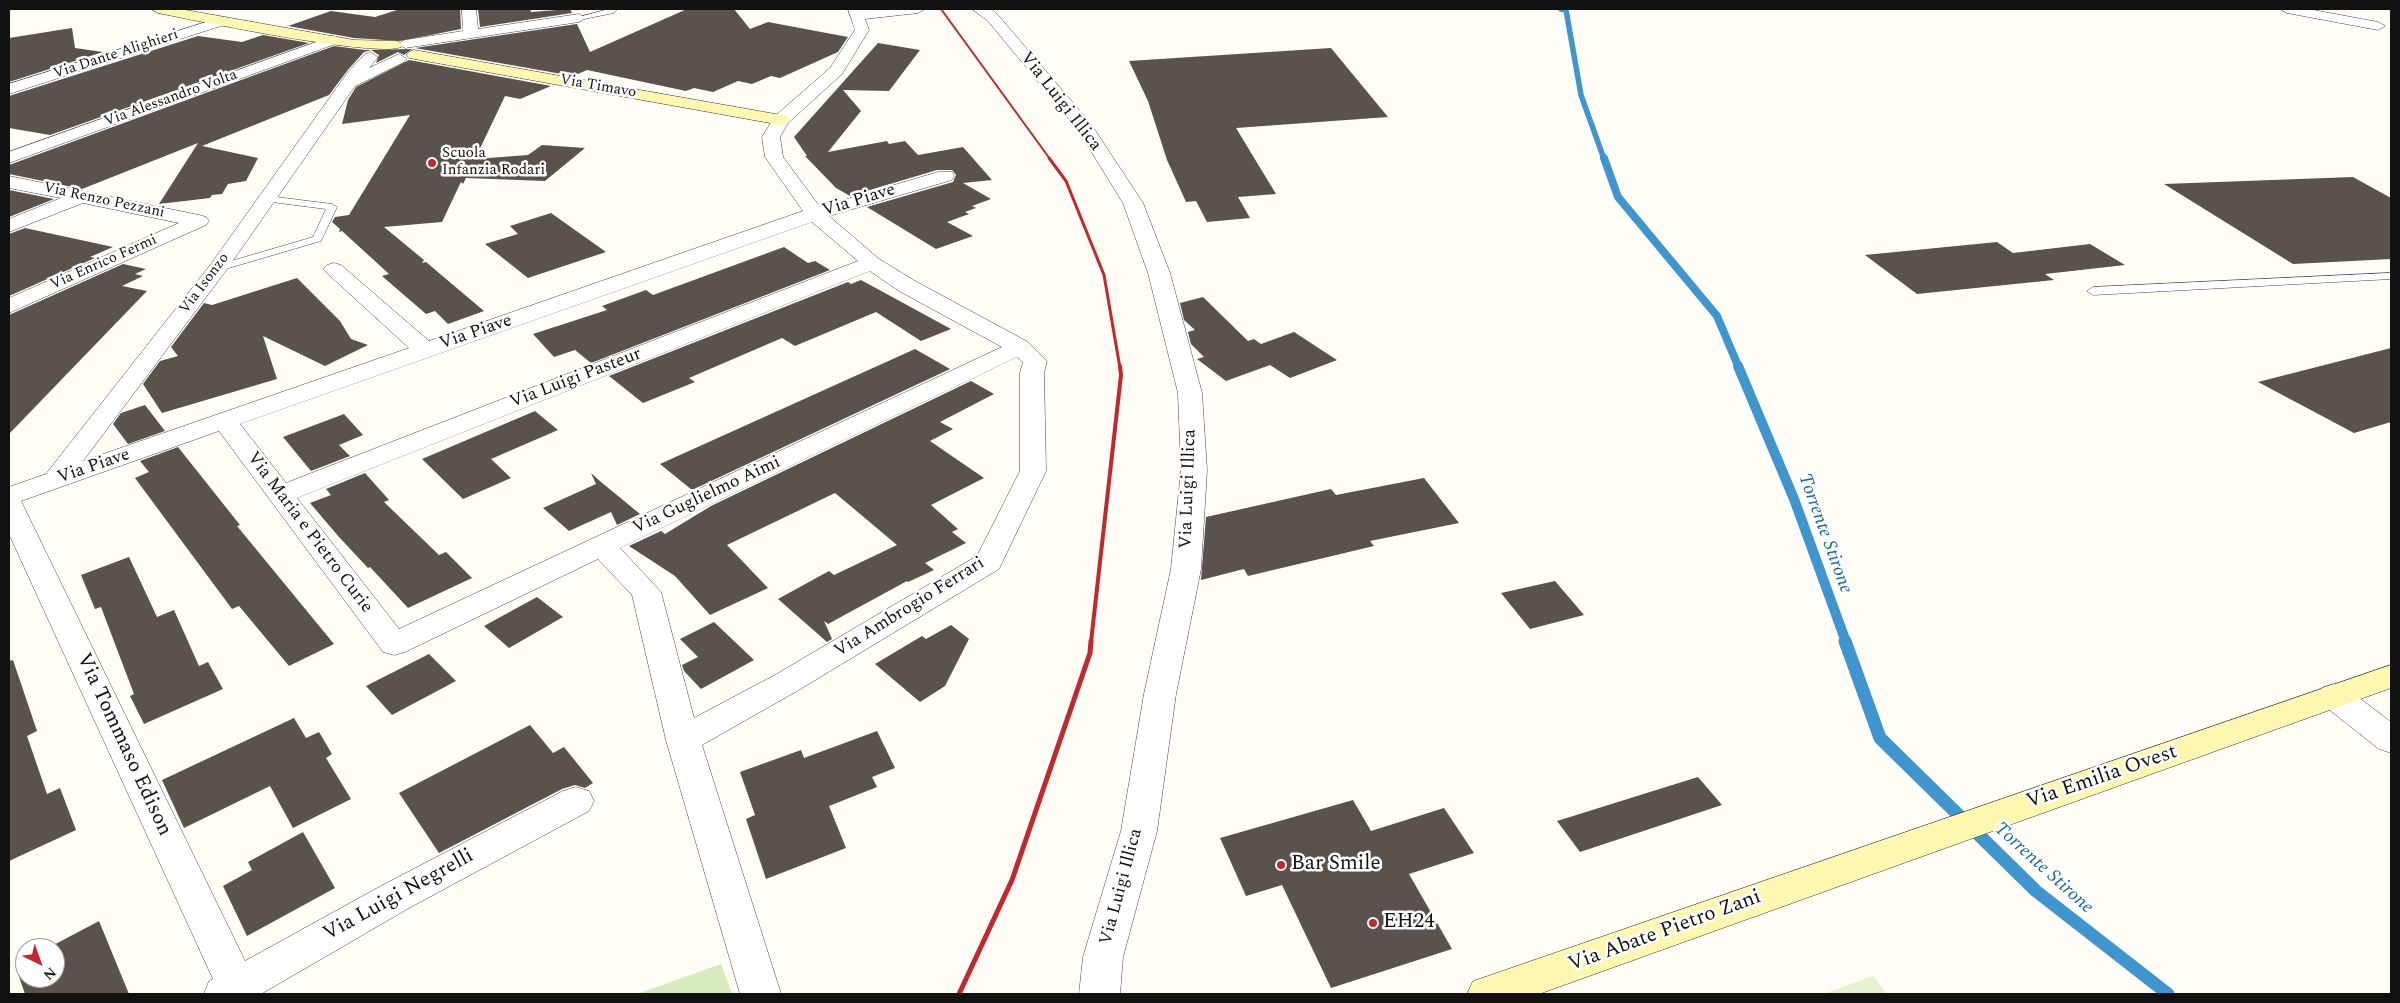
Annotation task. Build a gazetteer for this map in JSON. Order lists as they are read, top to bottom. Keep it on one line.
{"streets":{"street":["Via Dante Alighieri","Via Timavo","Via Alessandro Volta","Via Luigi Illica","Via Renzo Pezzani","Via Piave","Via Enrico Fermi","Via Isonzo","Via Luigi Pasteur","Via Guglielmo Aimi","Via Maria e Pietro Curie","Via Ambrogio Ferrari","Via Tommaso Edison","Via Emilia Ovest","Via Luigi Negrelli","Via Abate Pietro Zani"]},"crossings":[["Via Timavo","Via Isonzo"],["Via Timavo","Via Ambrogio Ferrari"],["Via Renzo Pezzani","Via Enrico Fermi"],["Via Piave","Via Isonzo"],["Via Piave","Via Maria e Pietro Curie"],["Via Piave","Via Ambrogio Ferrari"],["Via Luigi Pasteur","Via Maria e Pietro Curie"],["Via Luigi Pasteur","Via Ambrogio Ferrari"],["Via Guglielmo Aimi","Via Maria e Pietro Curie"],["Via Guglielmo Aimi","Via Ambrogio Ferrari"],["Via Tommaso Edison","Via Luigi Negrelli"],["Via Emilia Ovest","Via Abate Pietro Zani"]],"water":["Torrente Stirone"],"places":["Scuola Infanzia Rodari","Bar Smile","EH24"],"north":"bottom right"}
